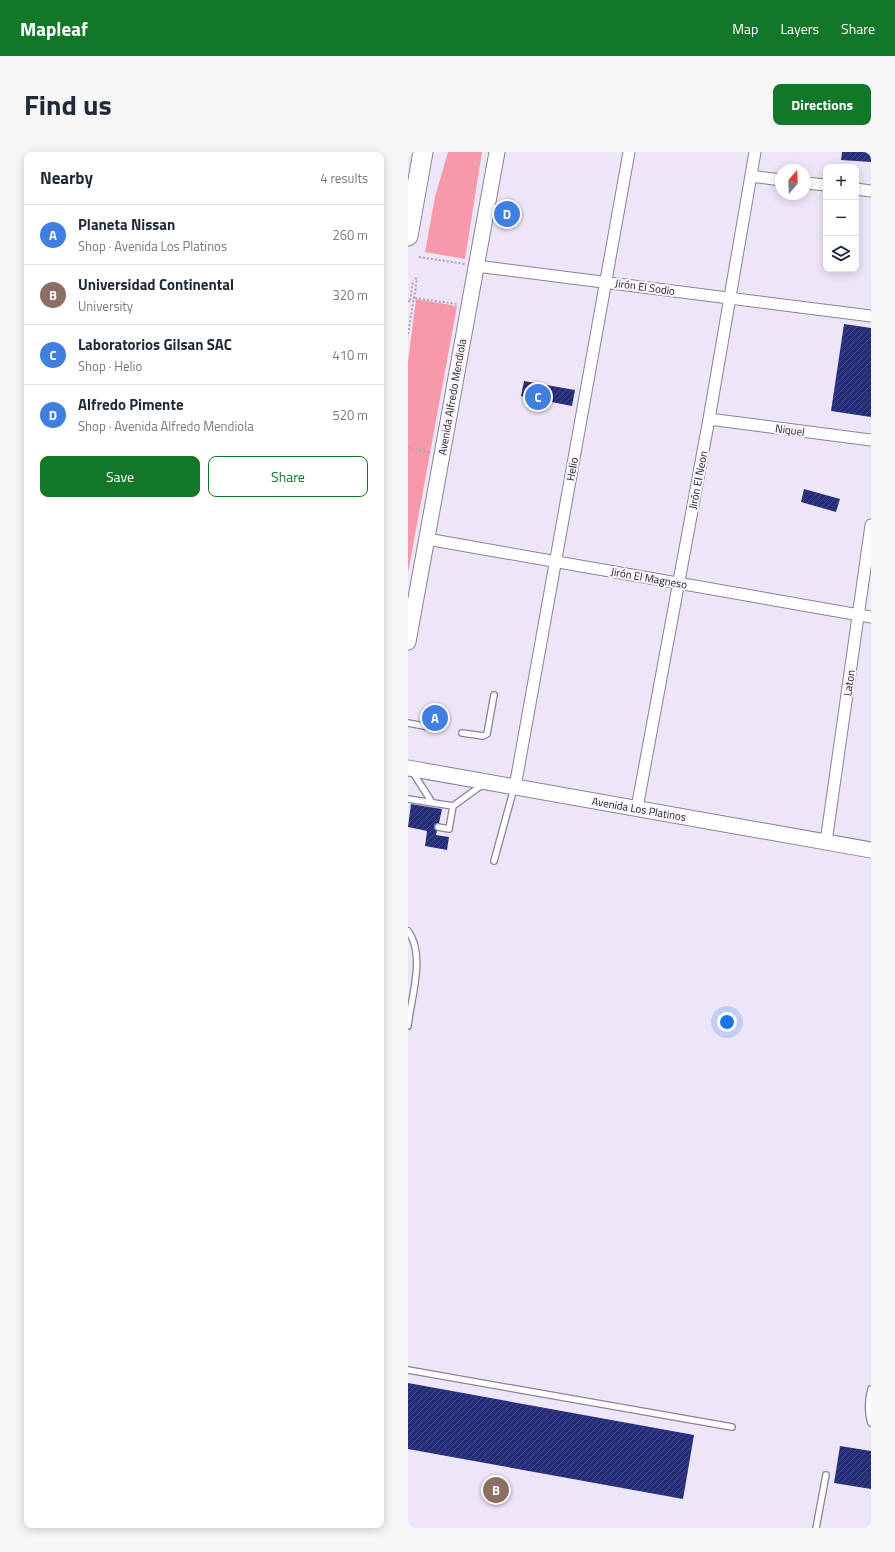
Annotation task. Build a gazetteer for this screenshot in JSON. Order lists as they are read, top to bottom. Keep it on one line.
{"streets":{"main road":["Avenida Alfredo Mendiola","Avenida Los Platinos"],"street":["Jirón El Sodio","Niquel","Helio","Jirón El Neon","Jirón El Magneso","Laton"]},"crossings":[["Jirón El Sodio","Avenida Alfredo Mendiola"],["Jirón El Sodio","Helio"],["Jirón El Sodio","Jirón El Neon"],["Avenida Alfredo Mendiola","Jirón El Magneso"],["Niquel","Jirón El Neon"],["Helio","Jirón El Magneso"],["Helio","Avenida Los Platinos"],["Jirón El Neon","Jirón El Magneso"],["Jirón El Neon","Avenida Los Platinos"],["Jirón El Magneso","Laton"],["Laton","Avenida Los Platinos"]],"north":"top","page":{"header":"Mapleaf","nav":["Map","Layers","Share"],"title":"Find us","buttons":["Directions",["Save","Share"]],"heading":["Nearby","4 results"],"map_buttons":["+","−"],"pins":["D","C","A","B"],"list":[{"mark":"A","name":"Planeta Nissan","note":"Shop · Avenida Los Platinos","value":"260 m"},{"mark":"B","name":"Universidad Continental","note":"University","value":"320 m"},{"mark":"C","name":"Laboratorios Gilsan SAC","note":"Shop · Helio","value":"410 m"},{"mark":"D","name":"Alfredo Pimente","note":"Shop · Avenida Alfredo Mendiola","value":"520 m"}]}}
